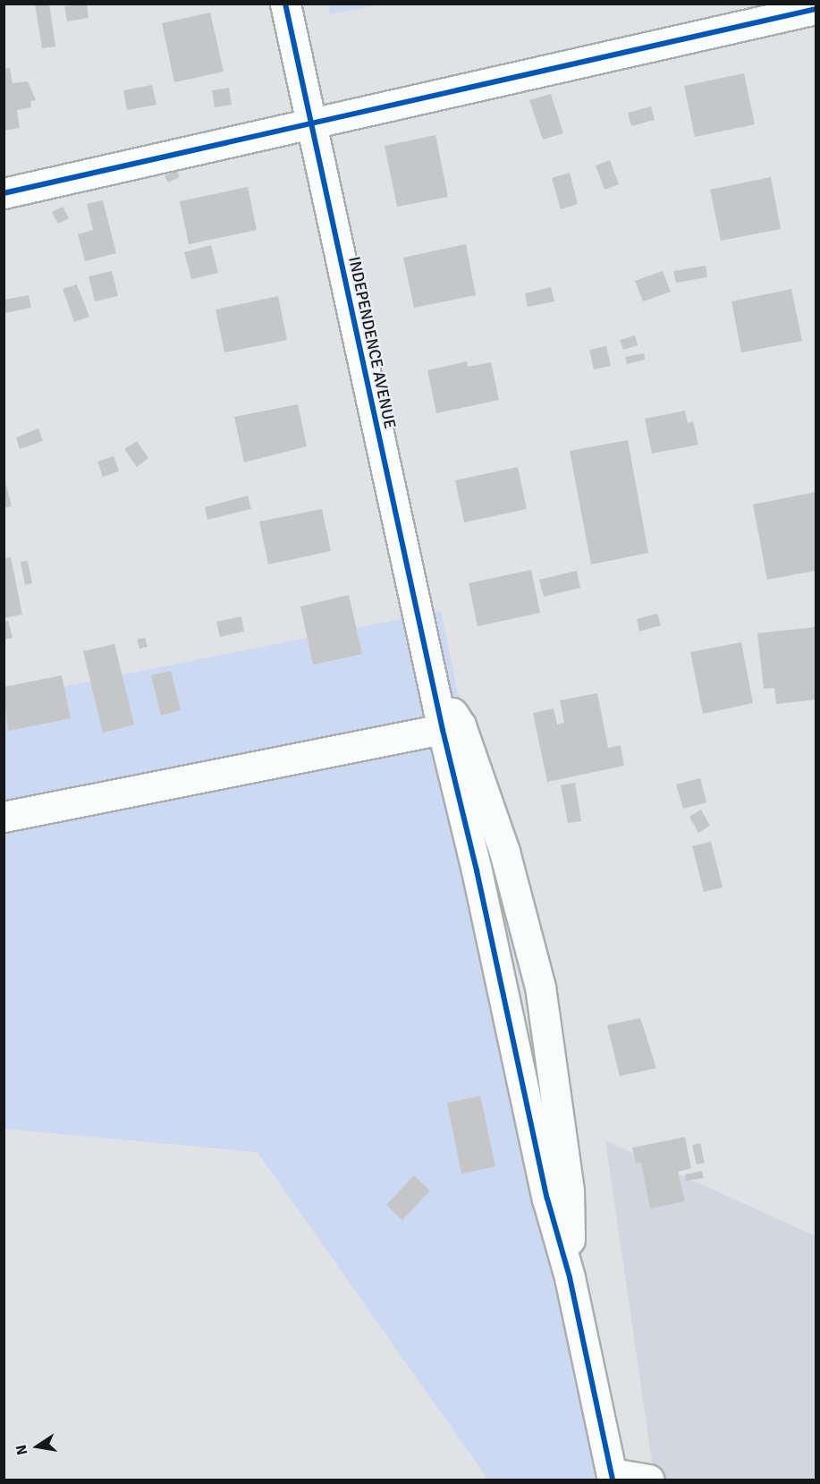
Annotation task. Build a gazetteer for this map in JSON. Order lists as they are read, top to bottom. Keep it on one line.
{"streets":{"street":["INDEPENDENCE AVENUE"]},"north":"left"}
